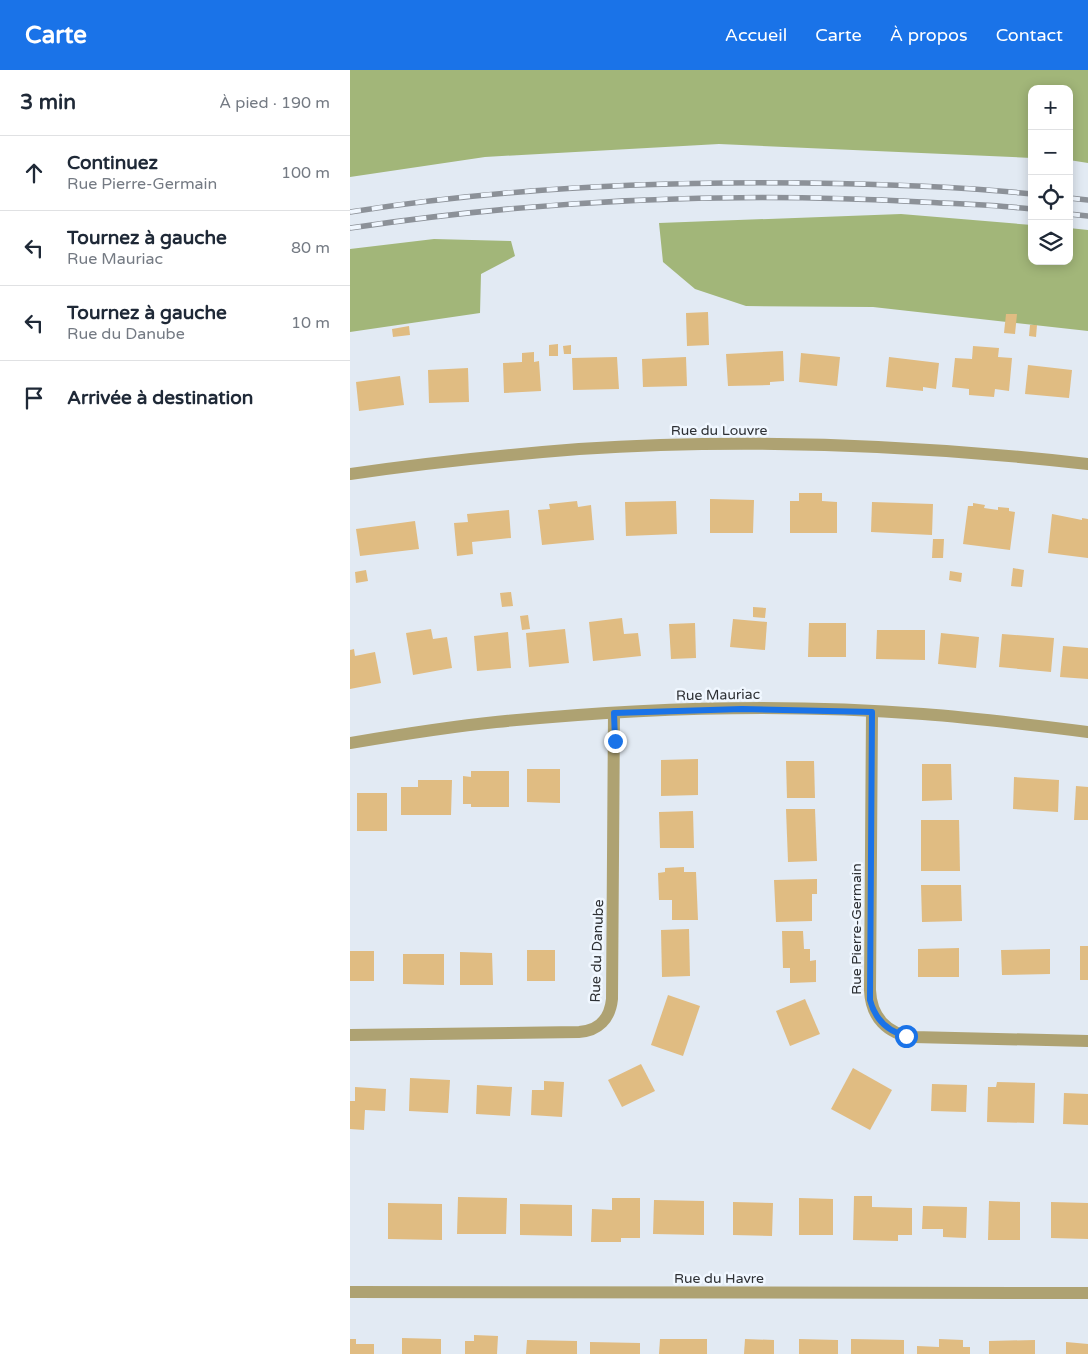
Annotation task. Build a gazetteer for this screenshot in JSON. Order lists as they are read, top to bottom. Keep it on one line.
{"streets":{"street":["Rue du Louvre","Rue Mauriac","Rue Pierre-Germain","Rue du Danube","Rue du Havre"]},"crossings":[["Rue Mauriac","Rue Pierre-Germain"],["Rue Mauriac","Rue du Danube"]],"page":{"header":"Carte","nav":["Accueil","Carte","À propos","Contact"],"heading":["3 min","À pied · 190 m"],"map_buttons":["+","−"],"list":[["Continuez","Rue Pierre-Germain","100 m"],["Tournez à gauche","Rue Mauriac","80 m"],["Tournez à gauche","Rue du Danube","10 m"],"Arrivée à destination"]}}
